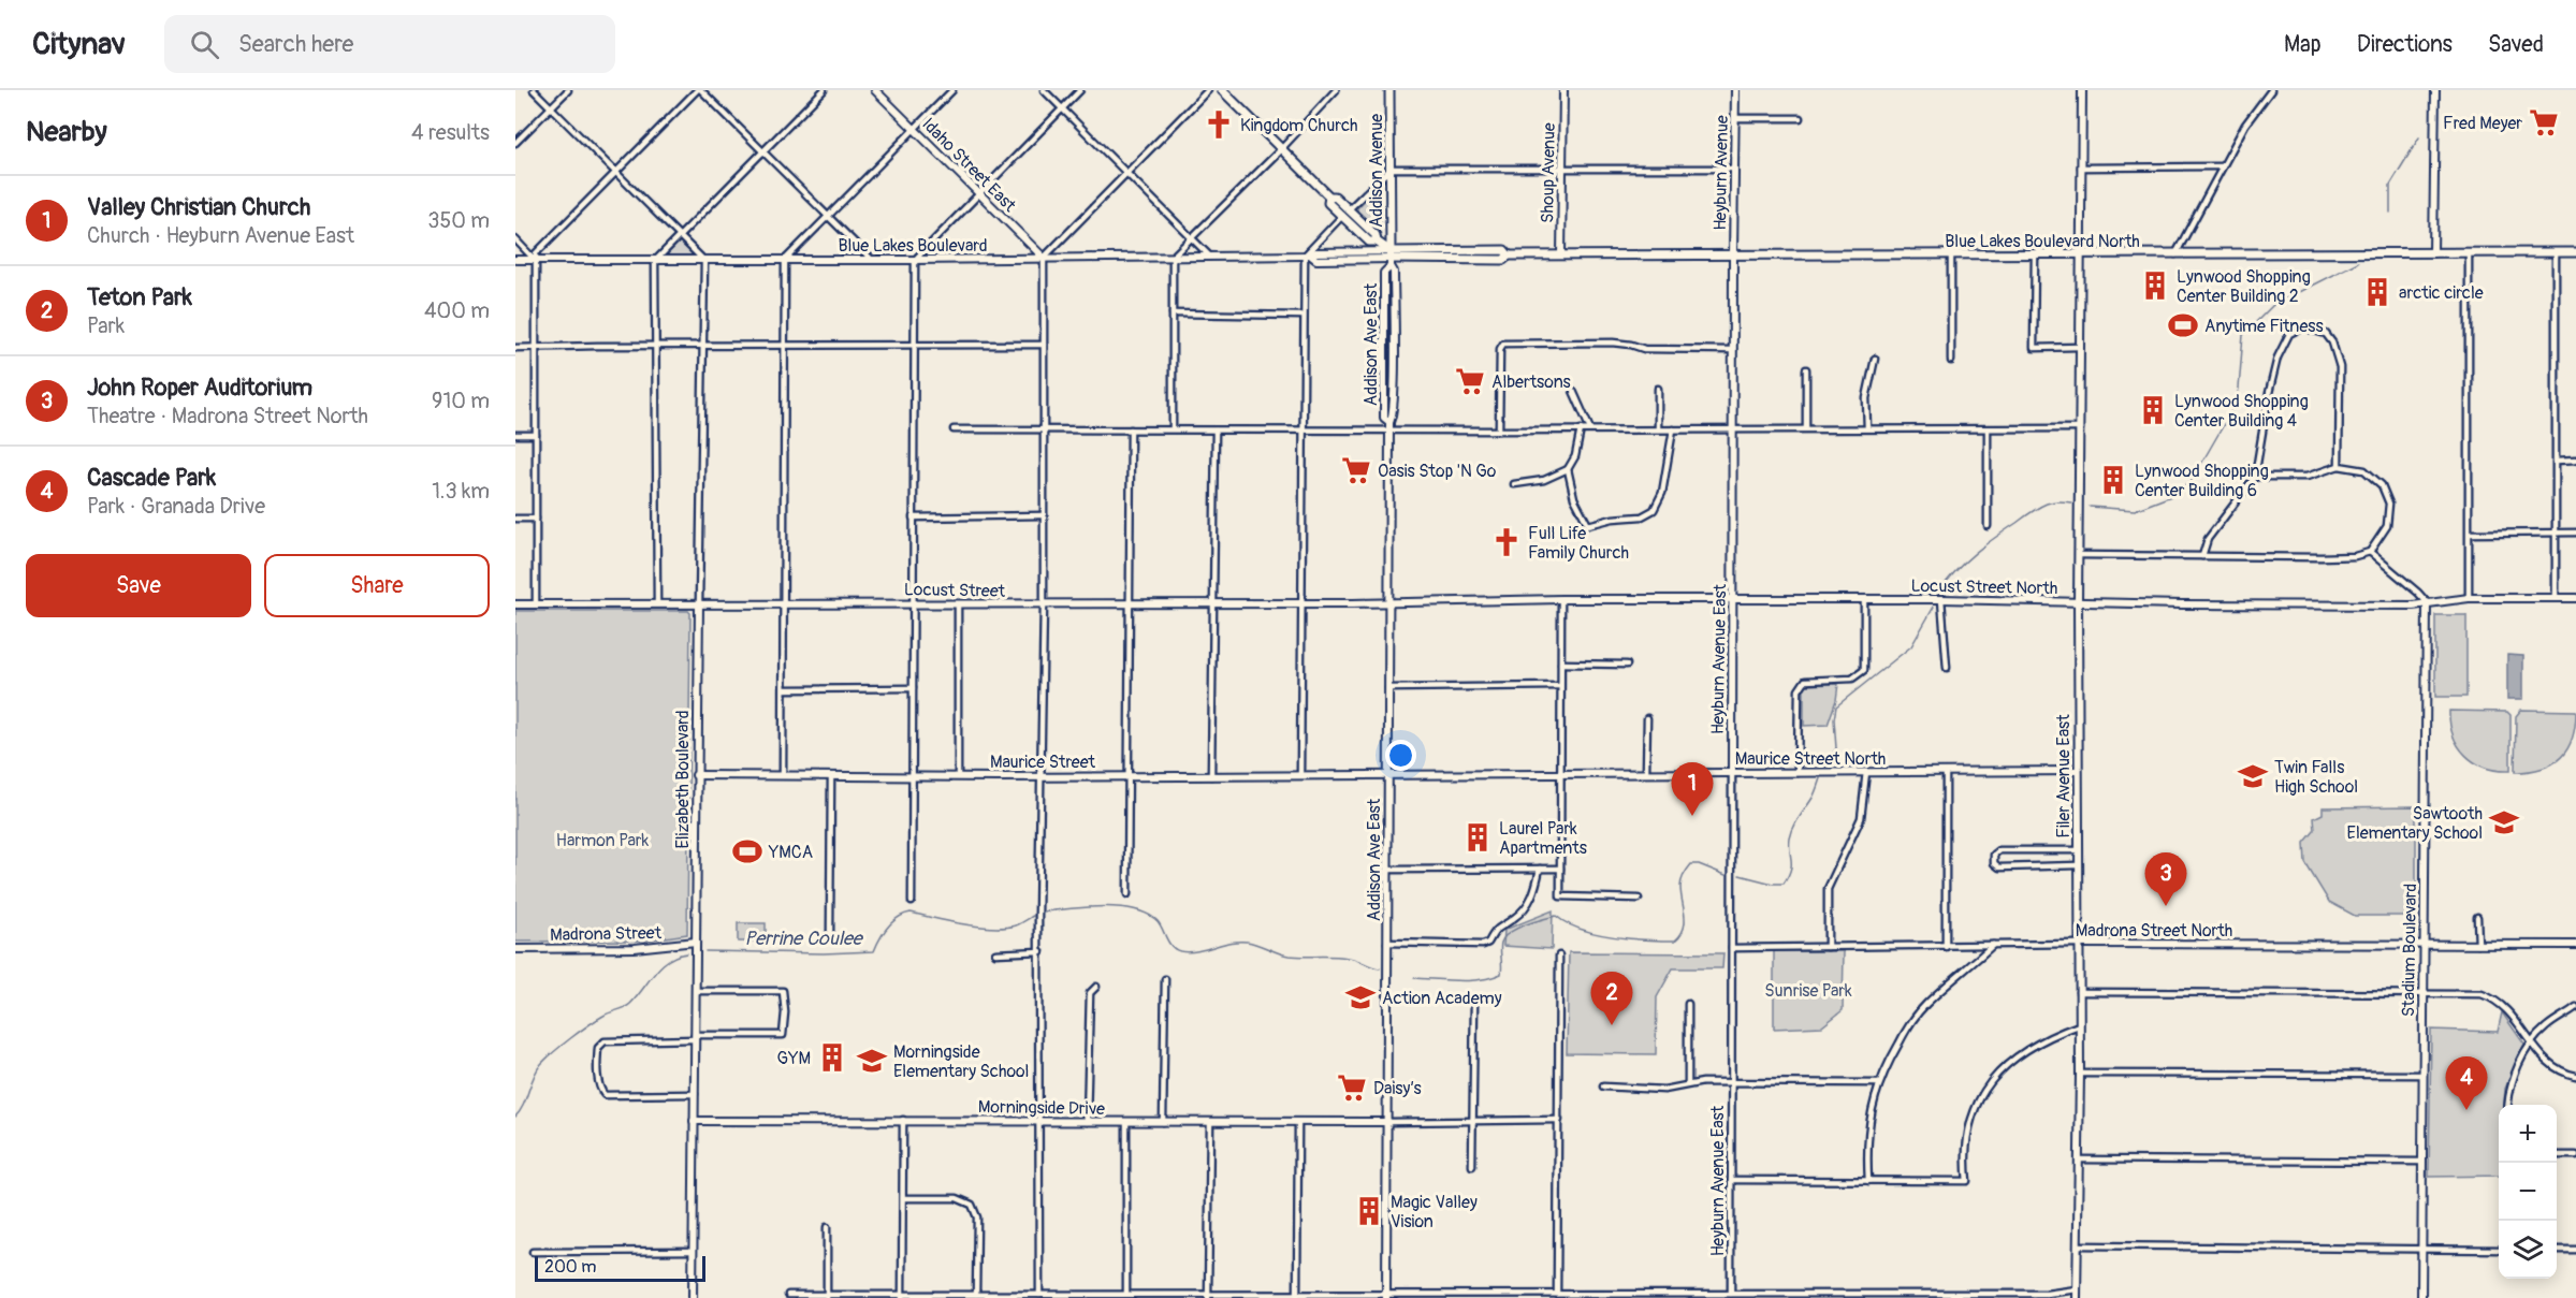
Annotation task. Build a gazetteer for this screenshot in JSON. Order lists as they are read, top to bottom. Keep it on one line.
{"streets":{"main road":["Addison Avenue","Blue Lakes Boulevard North"],"street":["Idaho Street East","Shoup Avenue","Heyburn Avenue","Blue Lakes Boulevard","Addison Ave East","Locust Street North","Locust Street","Heyburn Avenue East","Maurice Street North","Maurice Street","Filer Avenue East","Elizabeth Boulevard","Madrona Street North","Madrona Street","Stadium Boulevard","Morningside Drive"]},"crossings":[["Idaho Street East","Blue Lakes Boulevard"],["Addison Avenue","Blue Lakes Boulevard North"],["Addison Avenue","Blue Lakes Boulevard"],["Addison Avenue","Addison Ave East"],["Shoup Avenue","Blue Lakes Boulevard North"],["Heyburn Avenue","Blue Lakes Boulevard North"],["Heyburn Avenue","Heyburn Avenue East"],["Blue Lakes Boulevard North","Blue Lakes Boulevard"],["Blue Lakes Boulevard North","Addison Ave East"],["Blue Lakes Boulevard North","Heyburn Avenue East"],["Blue Lakes Boulevard North","Filer Avenue East"],["Blue Lakes Boulevard","Addison Ave East"],["Blue Lakes Boulevard","Elizabeth Boulevard"],["Addison Ave East","Locust Street North"],["Addison Ave East","Locust Street"],["Addison Ave East","Maurice Street North"],["Addison Ave East","Maurice Street"],["Addison Ave East","Morningside Drive"],["Locust Street North","Locust Street"],["Locust Street North","Heyburn Avenue East"],["Locust Street North","Filer Avenue East"],["Locust Street North","Stadium Boulevard"],["Locust Street","Elizabeth Boulevard"],["Heyburn Avenue East","Maurice Street North"],["Heyburn Avenue East","Madrona Street North"],["Maurice Street North","Maurice Street"],["Maurice Street North","Filer Avenue East"],["Maurice Street","Elizabeth Boulevard"],["Filer Avenue East","Madrona Street North"],["Elizabeth Boulevard","Madrona Street"],["Elizabeth Boulevard","Morningside Drive"],["Madrona Street North","Stadium Boulevard"]],"water":["Perrine Coulee"],"parks":["Harmon Park","Sunrise Park"],"places":{"supermarket":["Fred Meyer","Albertsons","Oasis Stop 'N Go","Daisy’s"],"church":["Kingdom Church","Full Life Family Church"],"building":["Lynwood Shopping Center Building 2","arctic circle","Lynwood Shopping Center Building 4","Lynwood Shopping Center Building 6","Laurel Park Apartments","GYM","Magic Valley Vision"],"sports":["Anytime Fitness","YMCA"],"school or university":["Twin Falls High School","Sawtooth Elementary School","Action Academy","Morningside Elementary School"]},"scale_bar":"200 m","page":{"header":"Citynav","search":"Search here","nav":["Map","Directions","Saved"],"heading":["Nearby","4 results"],"list":[{"mark":"1","name":"Valley Christian Church","note":"Church · Heyburn Avenue East","value":"350 m"},{"mark":"2","name":"Teton Park","note":"Park","value":"400 m"},{"mark":"3","name":"John Roper Auditorium","note":"Theatre · Madrona Street North","value":"910 m"},{"mark":"4","name":"Cascade Park","note":"Park · Granada Drive","value":"1.3 km"}],"buttons":["Save","Share"],"pins":["1","3","2","4"],"map_buttons":["+","−"],"scale":"200 m"}}
